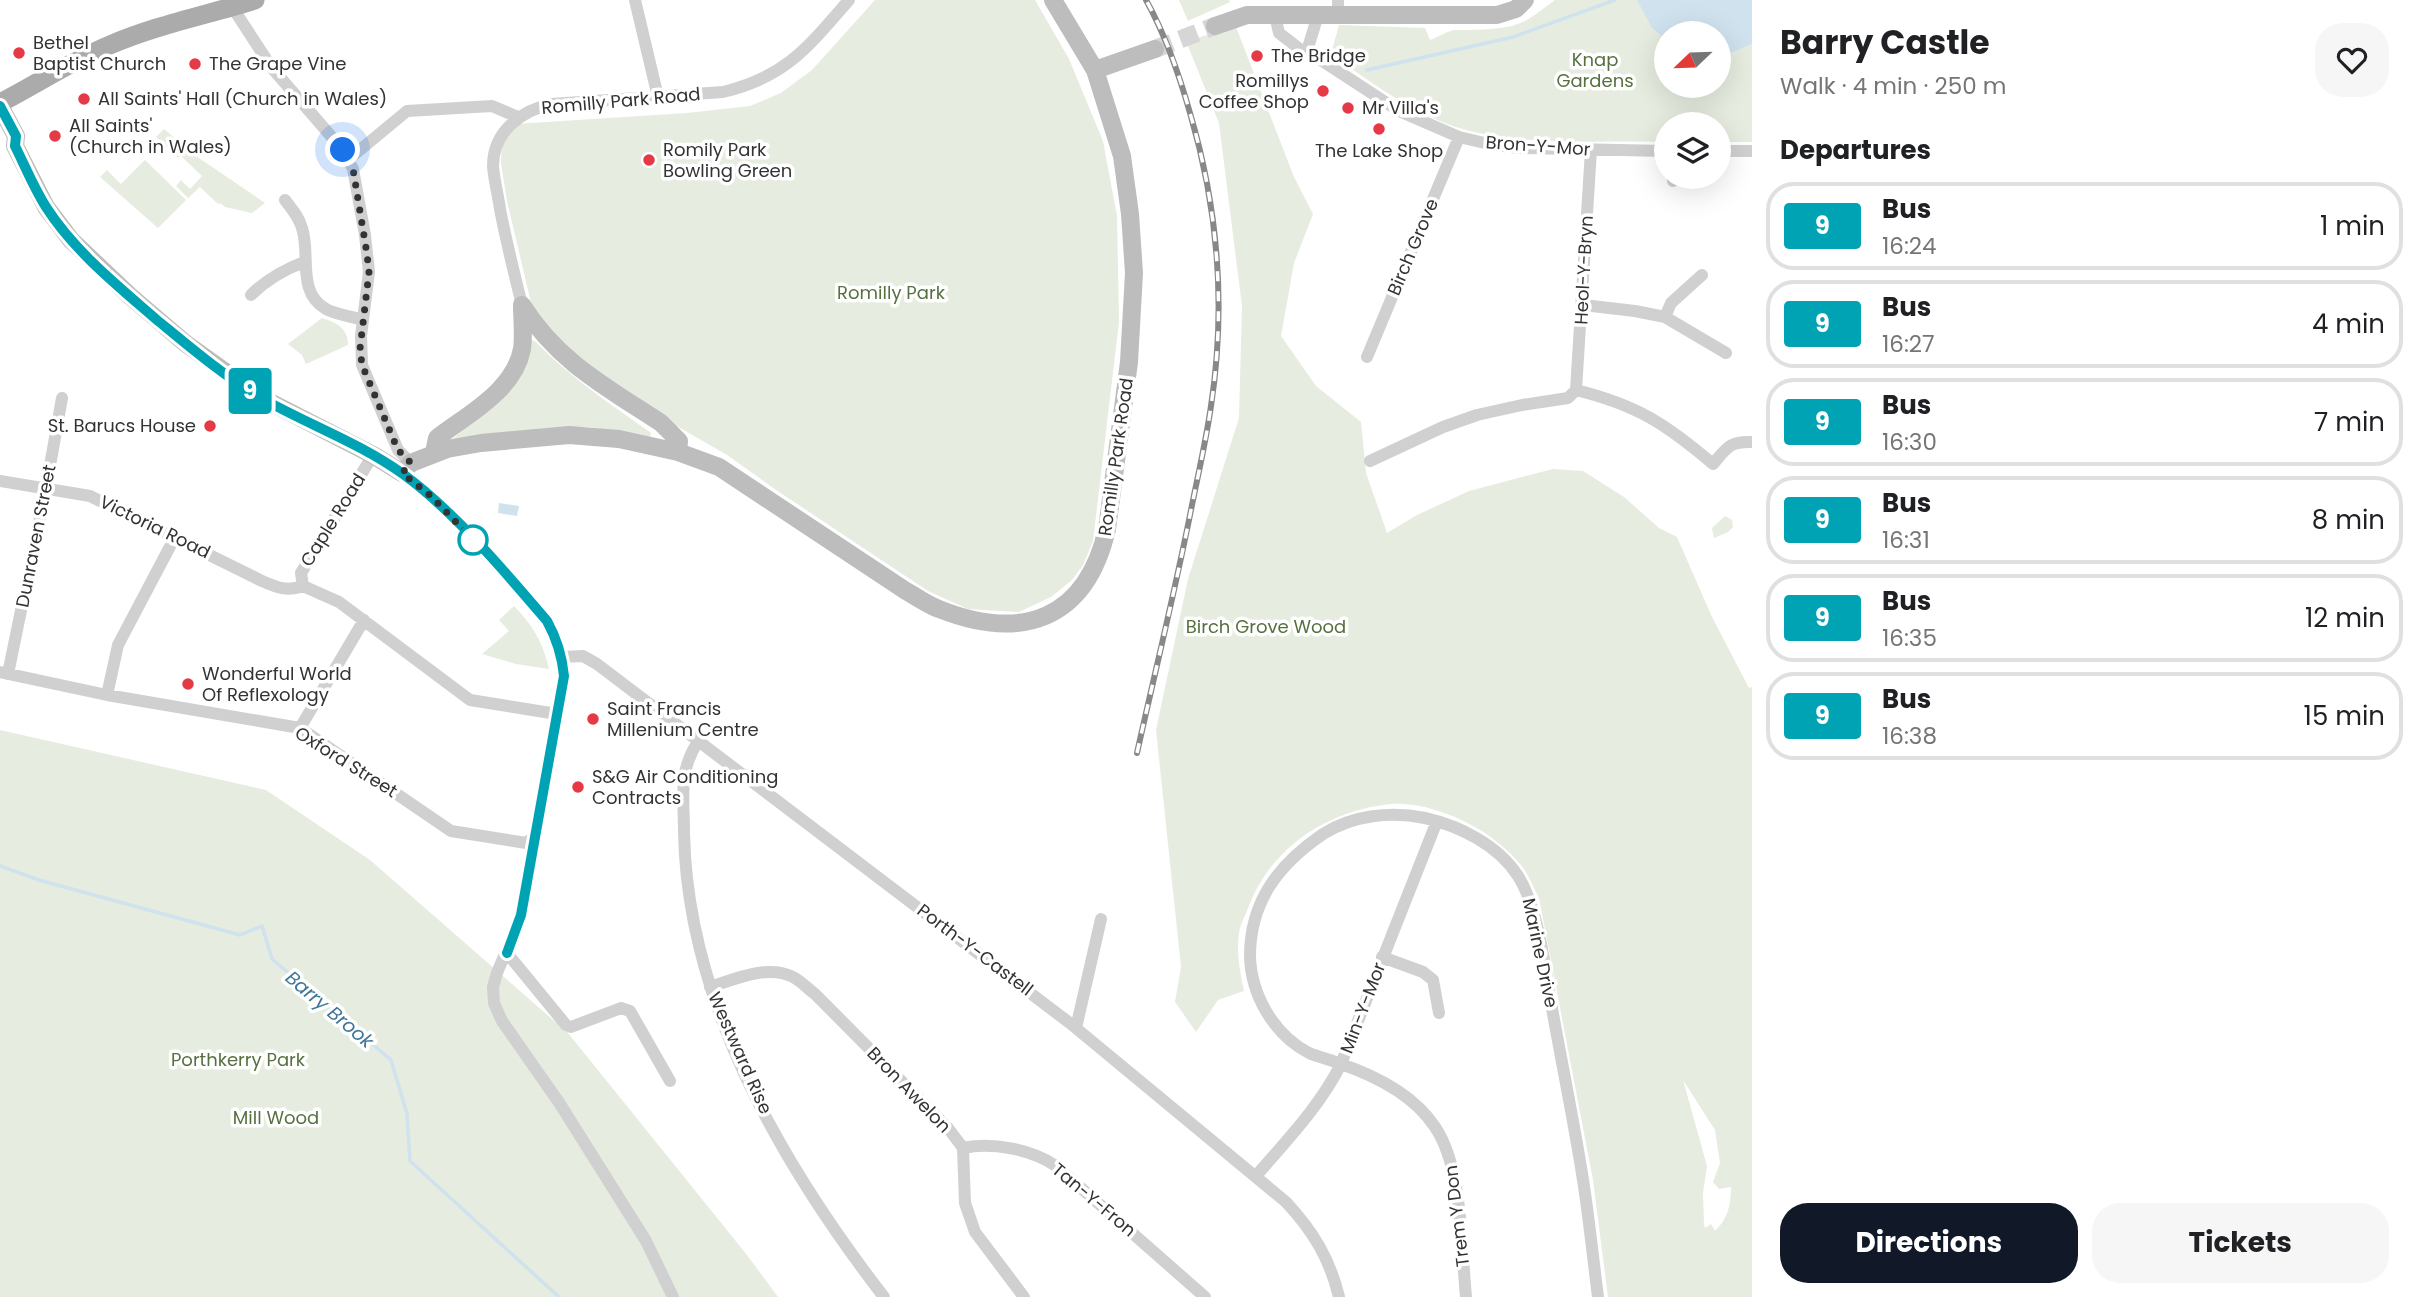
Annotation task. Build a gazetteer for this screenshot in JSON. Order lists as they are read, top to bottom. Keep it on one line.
{"streets":{"street":["Romilly Park Road","Bron-Y-Mor","Birch Grove","Heol-Y-Bryn","Caple Road","Victoria Road","Dunraven Street","Oxford Street","Porth-Y-Castell","Marine Drive","Min-Y-Mor","Westward Rise","Bron Awelon","Tan-Y-Fron","Trem Y Don"]},"crossings":[["Bron-Y-Mor","Birch Grove"],["Bron-Y-Mor","Heol-Y-Bryn"],["Caple Road","Victoria Road"],["Victoria Road","Dunraven Street"],["Dunraven Street","Oxford Street"],["Porth-Y-Castell","Min-Y-Mor"],["Porth-Y-Castell","Westward Rise"],["Marine Drive","Min-Y-Mor"],["Marine Drive","Trem Y Don"],["Min-Y-Mor","Trem Y Don"],["Westward Rise","Bron Awelon"],["Bron Awelon","Tan-Y-Fron"]],"water":["Barry Brook"],"parks":["Knap Gardens","Romilly Park","Birch Grove Wood","Porthkerry Park","Mill Wood"],"places":["Bethel Baptist Church","The Bridge","The Grape Vine","Romillys Coffee Shop","All Saints' Hall (Church in Wales)","Mr Villa's","The Lake Shop","All Saints' (Church in Wales)","Romily Park Bowling Green","St. Barucs House","Wonderful World Of Reflexology","Saint Francis Millenium Centre","S&G Air Conditioning Contracts"],"lines":["bus line 9"],"north":"bottom left","page":{"on_map":"9","heading":[["Barry Castle","Walk · 4 min · 250 m"],"Departures"],"list":[{"mark":"9","name":"Bus","note":"16:24","value":"1 min"},{"mark":"9","name":"Bus","note":"16:27","value":"4 min"},{"mark":"9","name":"Bus","note":"16:30","value":"7 min"},{"mark":"9","name":"Bus","note":"16:31","value":"8 min"},{"mark":"9","name":"Bus","note":"16:35","value":"12 min"},{"mark":"9","name":"Bus","note":"16:38","value":"15 min"}],"buttons":["Directions","Tickets"]}}
